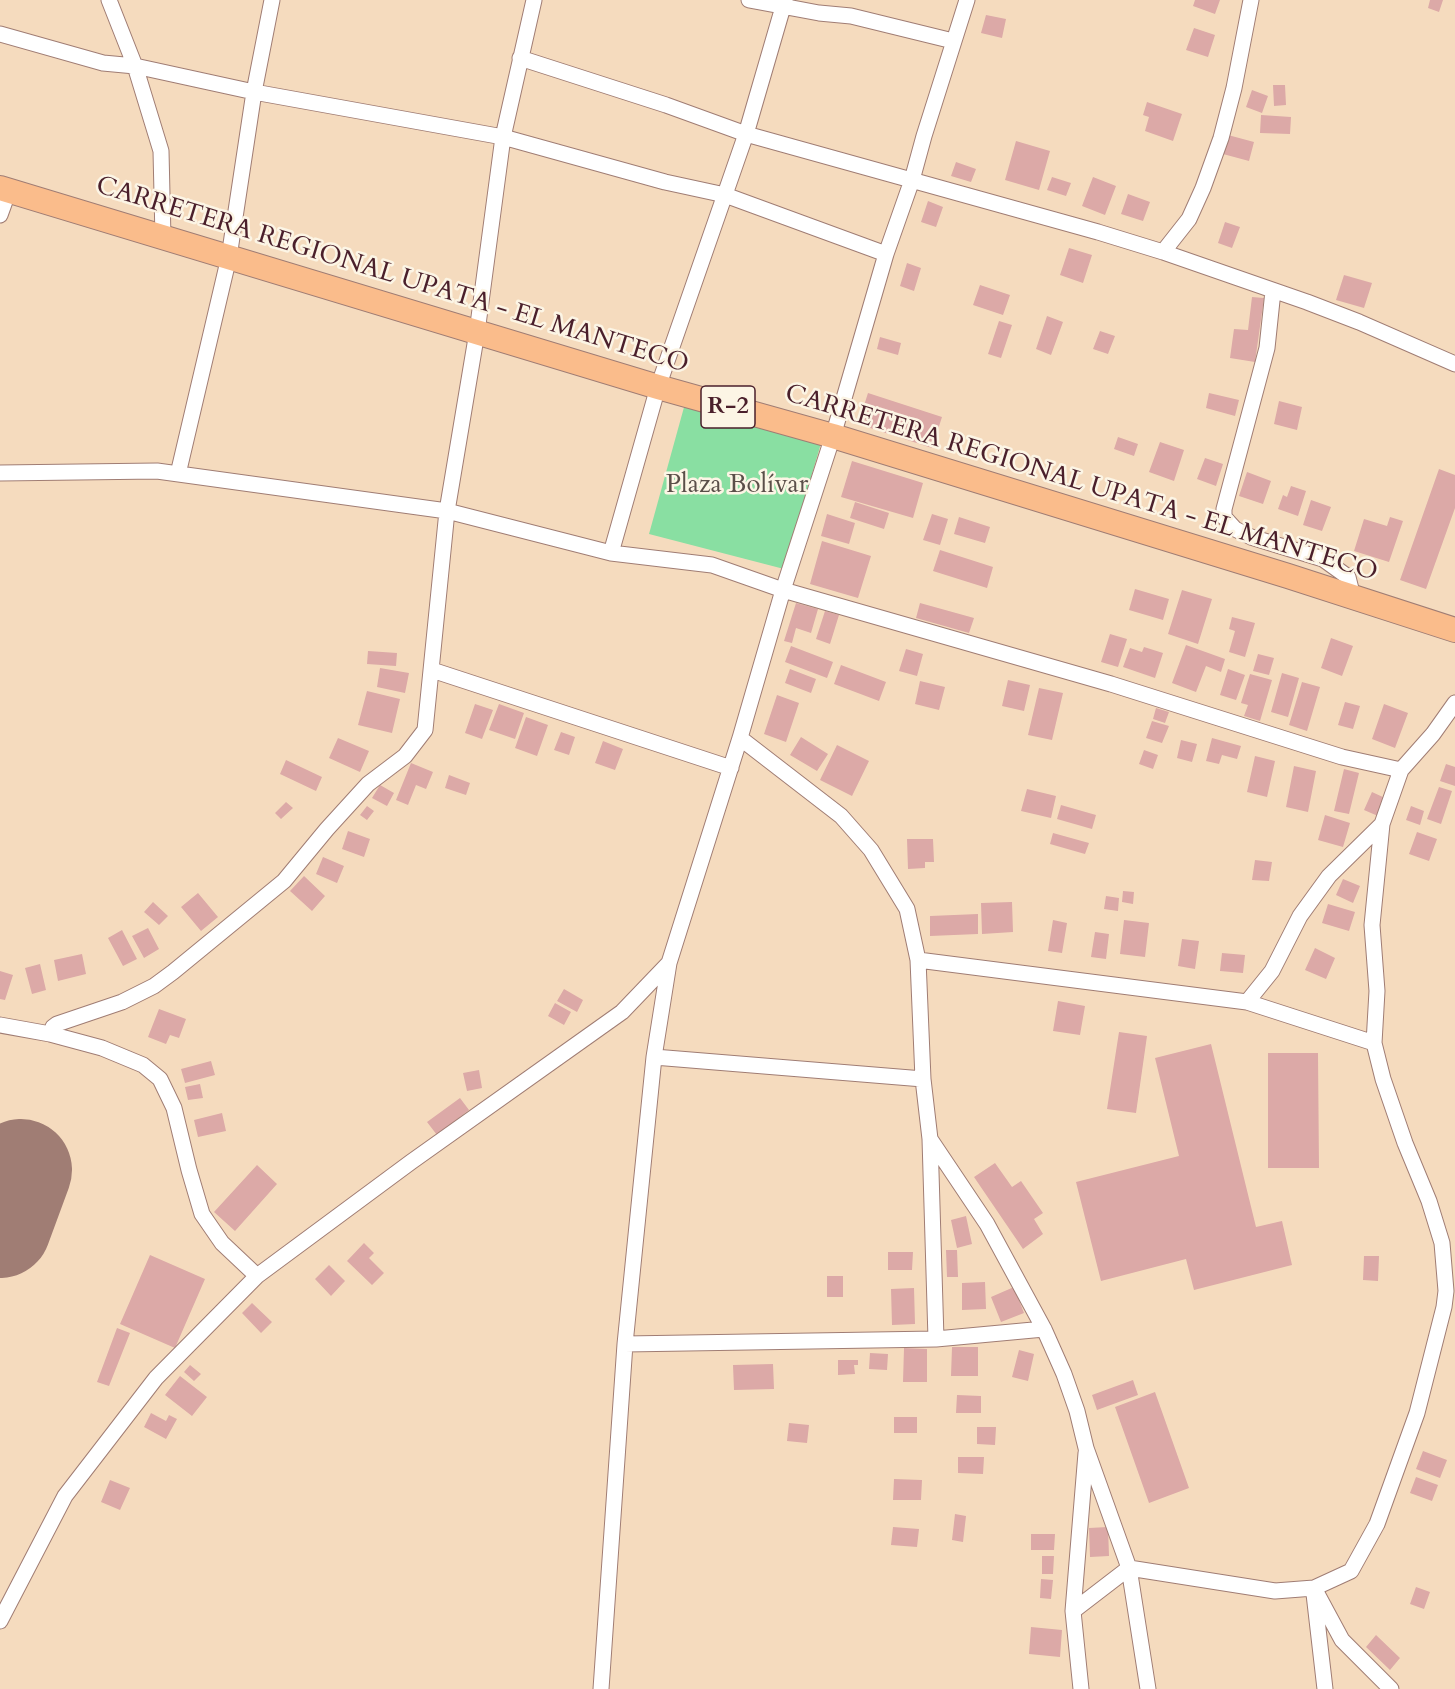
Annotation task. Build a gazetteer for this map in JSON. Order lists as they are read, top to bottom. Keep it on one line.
{"streets":{"main road":["CARRETERA REGIONAL UPATA - EL MANTECO","R-2"]},"parks":["Plaza Bolívar"]}
